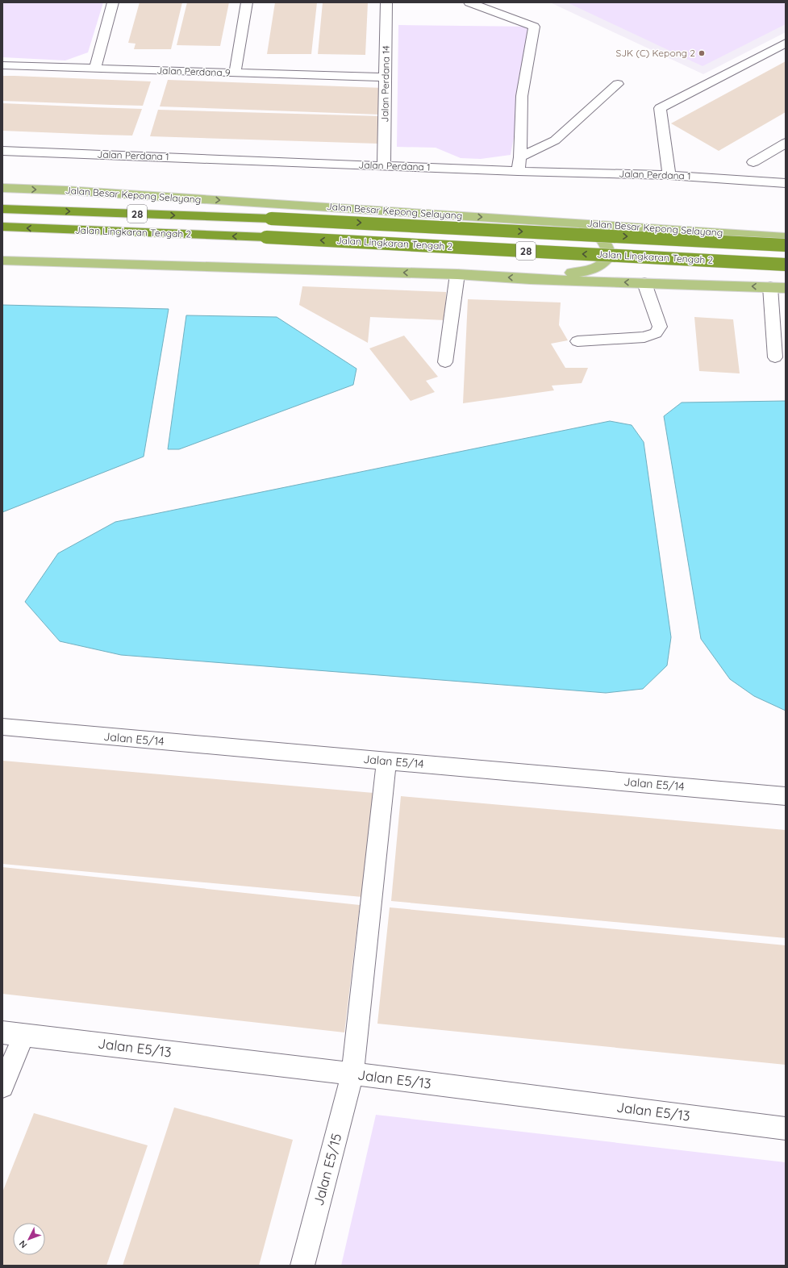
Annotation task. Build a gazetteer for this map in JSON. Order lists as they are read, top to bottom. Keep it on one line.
{"streets":{"highway":["28","Jalan Lingkaran Tengah 2"],"main road":["Jalan Besar Kepong Selayang"],"street":["Jalan Perdana 9","Jalan Perdana 14","Jalan Perdana 1","Jalan E5/14","Jalan E5/13","Jalan E5/15"]},"crossings":[["Jalan Perdana 9","Jalan Perdana 14"],["Jalan Perdana 14","Jalan Perdana 1"],["Jalan E5/14","Jalan E5/15"],["Jalan E5/13","Jalan E5/15"]],"places":["SJK (C) Kepong 2"],"north":"bottom left"}
